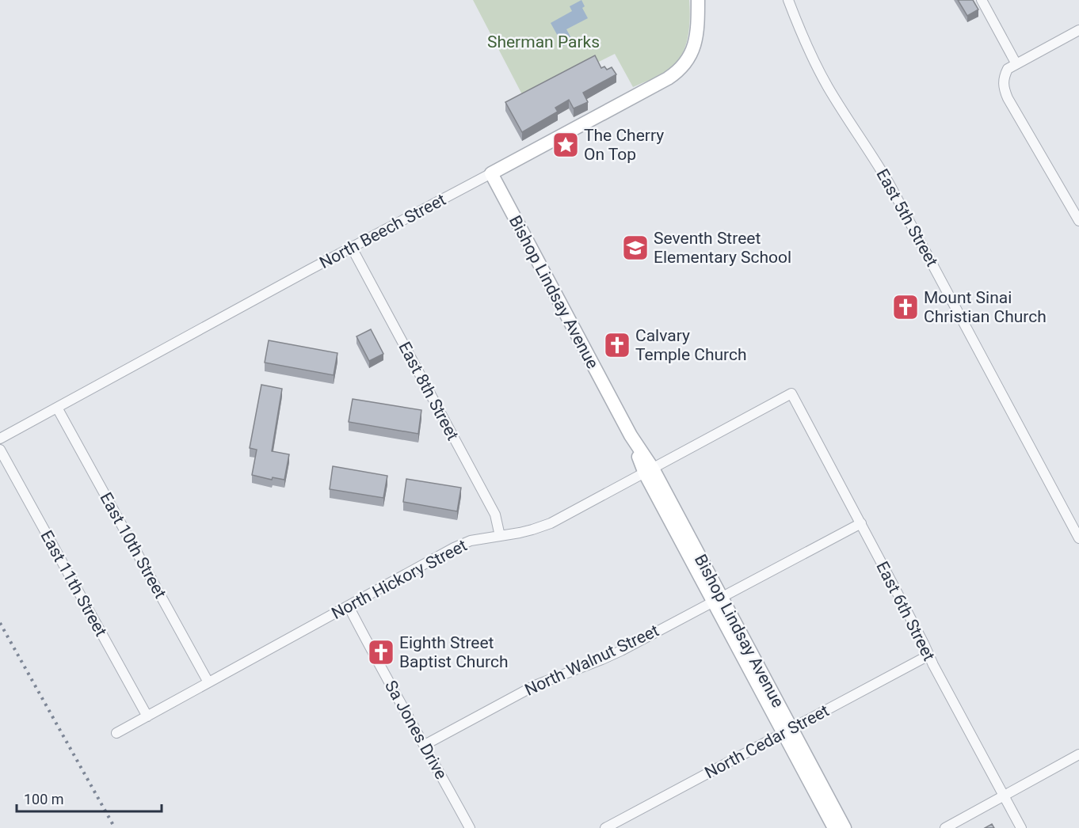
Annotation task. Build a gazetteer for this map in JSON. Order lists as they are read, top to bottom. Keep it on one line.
{"streets":{"street":["East 5th Street","North Beech Street","Bishop Lindsay Avenue","East 8th Street","East 10th Street","North Hickory Street","East 11th Street","East 6th Street","North Walnut Street","Sa Jones Drive","North Cedar Street"]},"crossings":[["North Beech Street","Bishop Lindsay Avenue"],["North Beech Street","East 8th Street"],["North Beech Street","East 10th Street"],["Bishop Lindsay Avenue","North Hickory Street"],["Bishop Lindsay Avenue","North Walnut Street"],["Bishop Lindsay Avenue","North Cedar Street"],["East 8th Street","North Hickory Street"],["East 10th Street","North Hickory Street"],["North Hickory Street","East 11th Street"],["North Hickory Street","East 6th Street"],["North Hickory Street","Sa Jones Drive"],["East 6th Street","North Walnut Street"],["East 6th Street","North Cedar Street"],["North Walnut Street","Sa Jones Drive"]],"parks":["Sherman Parks"],"places":{"place":["The Cherry On Top"],"school or university":["Seventh Street Elementary School"],"church":["Mount Sinai Christian Church","Calvary Temple Church","Eighth Street Baptist Church"]},"scale_bar":"100 m"}
